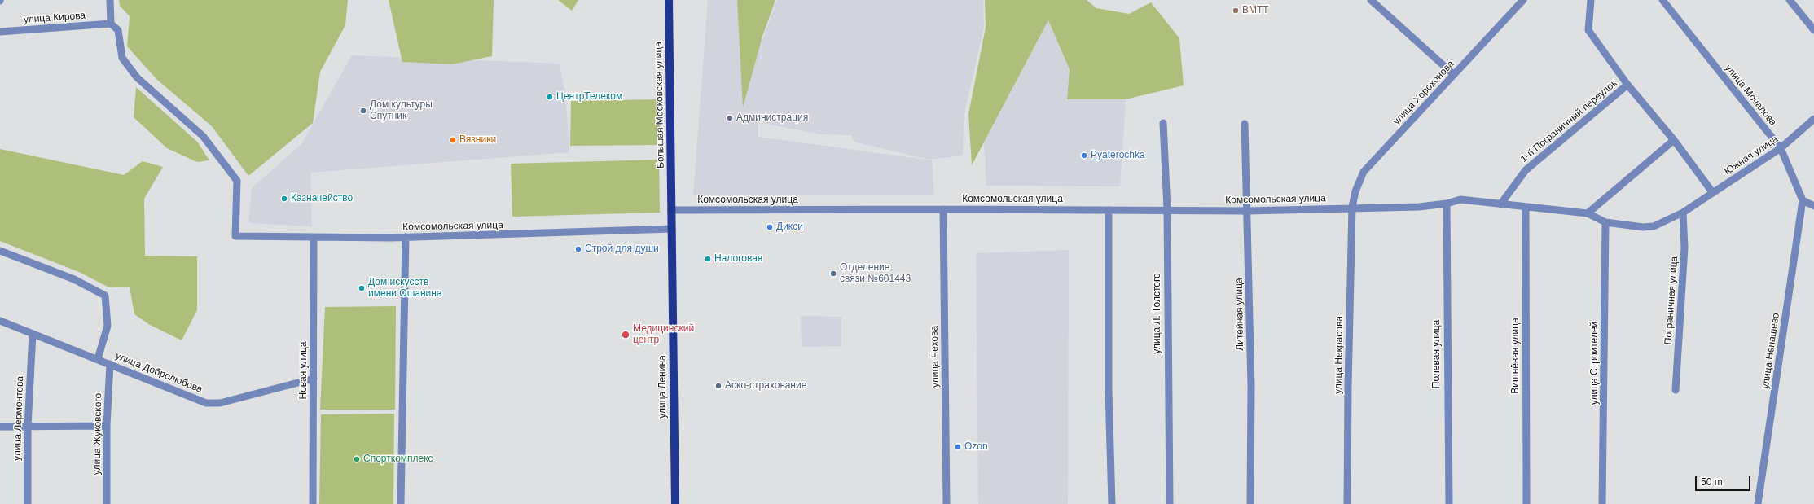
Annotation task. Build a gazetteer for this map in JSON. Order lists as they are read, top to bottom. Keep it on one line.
{"streets":{"main road":["Большая Московская улица","улица Ленина"],"street":["улица Кирова","улица Хорохонова","улица Мочалова","1-й Пограничный переулок","Южная улица","Комсомольская улица","Пограничная улица","улица Л. Толстого","Литейная улица","улица Ненашево","Полевая улица","улица Некрасова","Вишнёвая улица","улица Чехова","улица Строителей","Новая улица","улица Добролюбова","улица Лермонтова","улица Жуковского"]},"crossings":[["улица Кирова","Комсомольская улица"],["улица Хорохонова","Комсомольская улица"],["улица Хорохонова","улица Некрасова"],["улица Мочалова","Южная улица"],["улица Мочалова","улица Ненашево"],["Большая Московская улица","Комсомольская улица"],["Большая Московская улица","улица Ленина"],["1-й Пограничный переулок","Комсомольская улица"],["Южная улица","Комсомольская улица"],["Южная улица","Пограничная улица"],["Южная улица","Вишнёвая улица"],["Южная улица","улица Строителей"],["Комсомольская улица","улица Л. Толстого"],["Комсомольская улица","Литейная улица"],["Комсомольская улица","Полевая улица"],["Комсомольская улица","улица Некрасова"],["Комсомольская улица","Вишнёвая улица"],["Комсомольская улица","улица Чехова"],["Комсомольская улица","Новая улица"],["Комсомольская улица","улица Ленина"],["Новая улица","улица Добролюбова"],["улица Добролюбова","улица Лермонтова"],["улица Добролюбова","улица Жуковского"]],"places":["ВМТТ","ЦентрТелеком","Дом культуры Спутник","Администрация","Вязники","Pyaterochka","Казначейство","Дикси","Строй для души","Налоговая","Отделение связи №601443","Дом искусств имени Ошанина","Медицинский центр","Аско-страхование","Ozon","Спорткомплекс"],"scale_bar":"50 m"}
